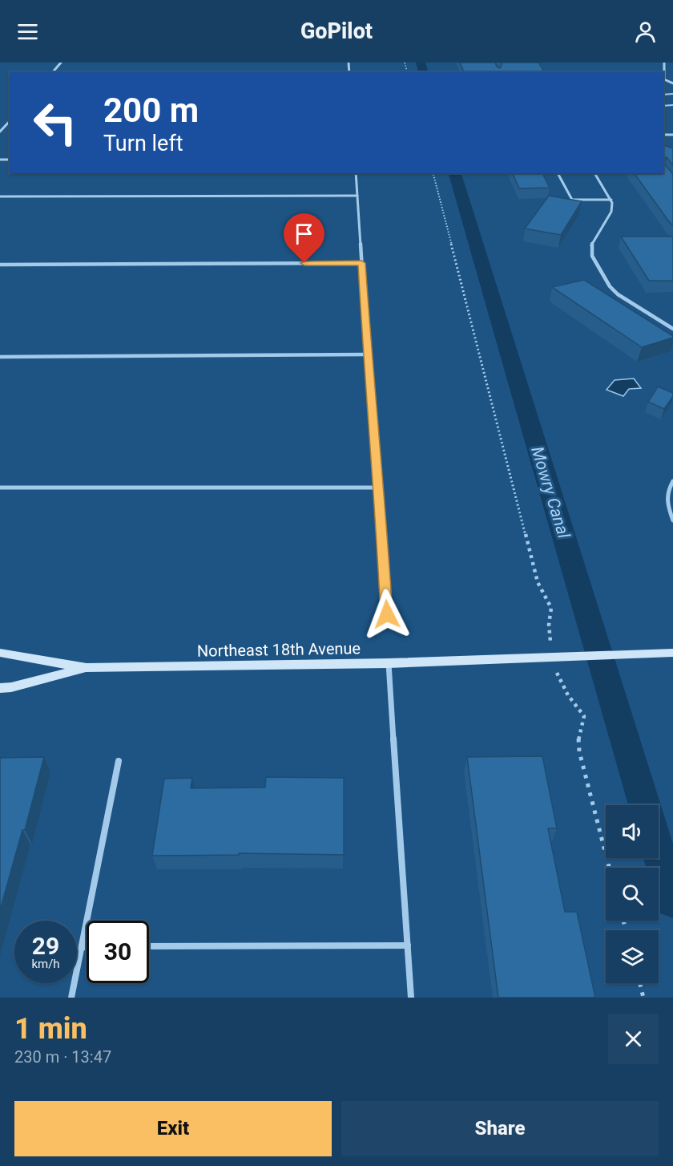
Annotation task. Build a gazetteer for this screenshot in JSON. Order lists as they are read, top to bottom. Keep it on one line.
{"streets":{"street":["Northeast 18th Avenue"]},"water":["Mowry Canal"],"page":{"header":"GoPilot","turn":["200 m","Turn left"],"speed":"29 km/h","limit":"30","heading":["1 min","230 m · 13:47"],"buttons":["Exit","Share"]}}
